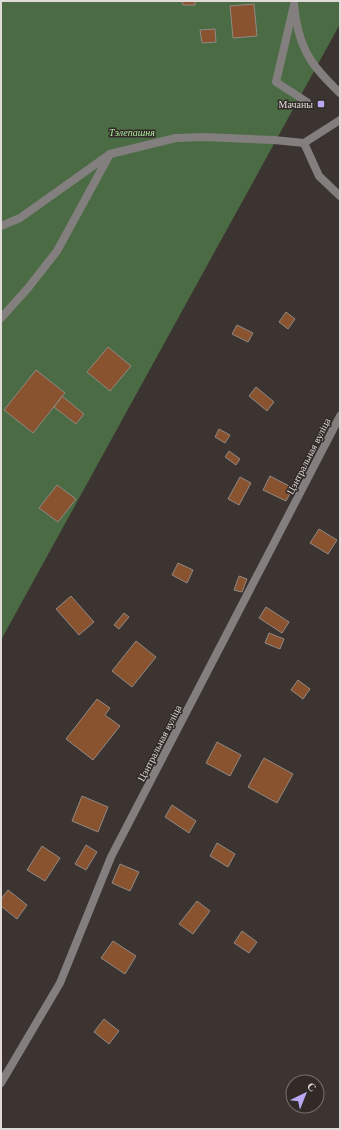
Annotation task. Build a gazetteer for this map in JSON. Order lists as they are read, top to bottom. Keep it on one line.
{"streets":{"street":["Цэнтральная вуліца"]},"parks":["Тэлепашня"],"places":{"transit":["Мачаны"]},"north":"top right"}
